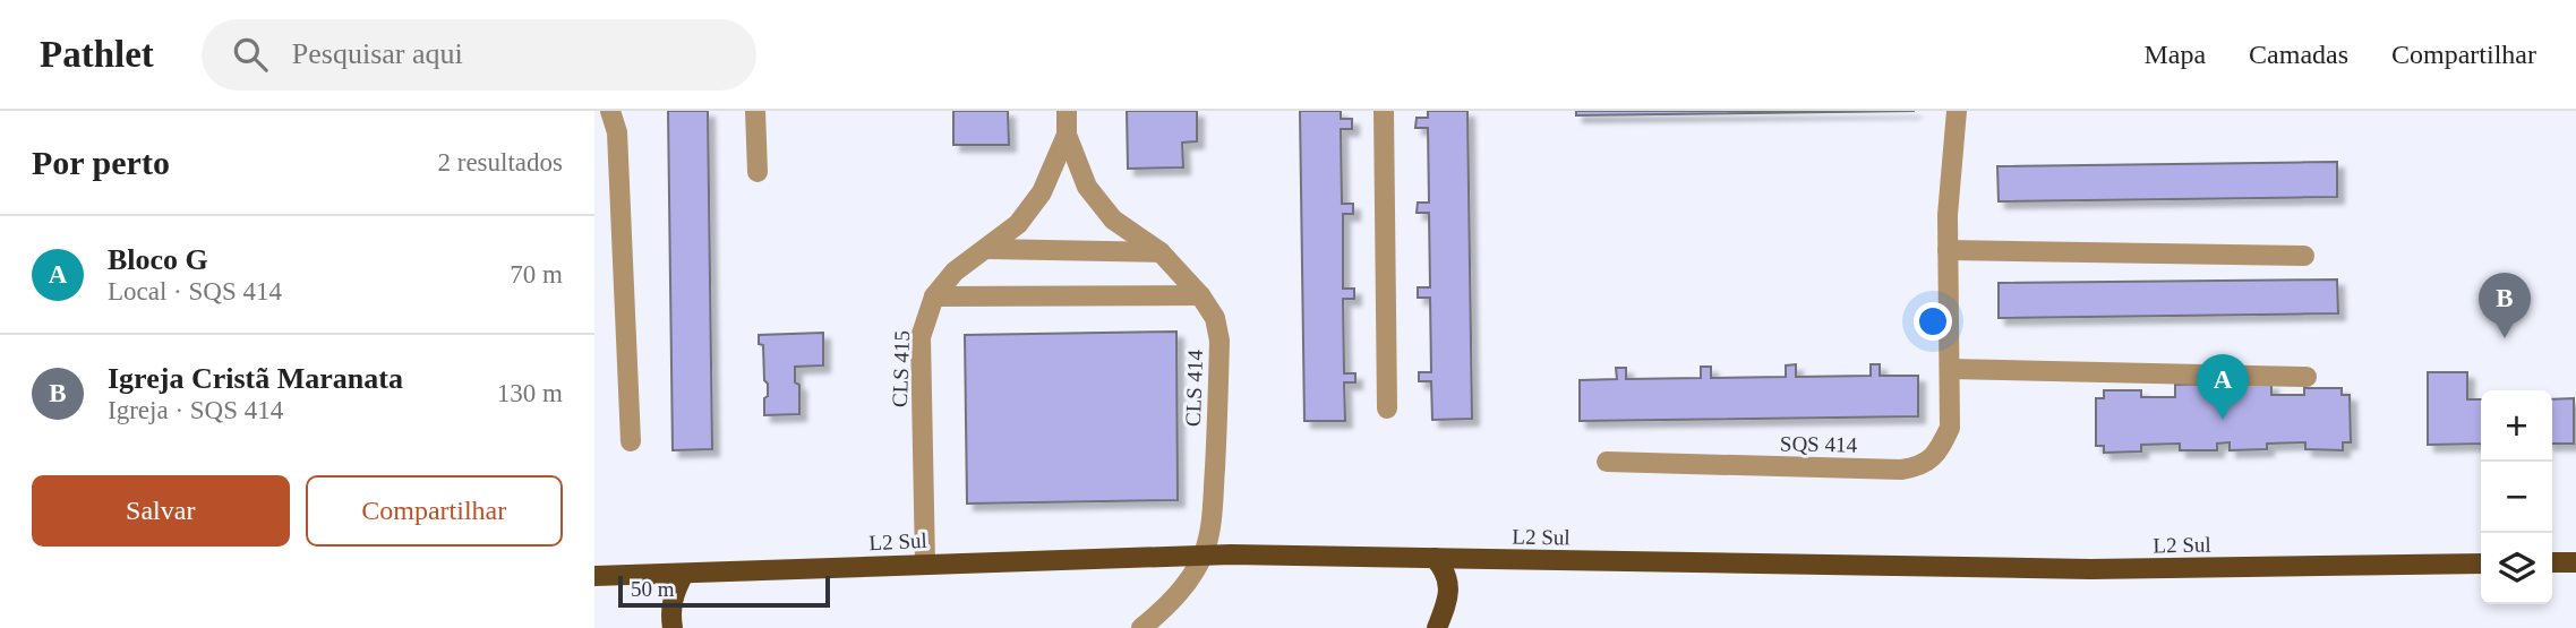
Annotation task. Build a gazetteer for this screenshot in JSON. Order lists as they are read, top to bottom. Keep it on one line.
{"streets":{"main road":["L2 Sul"],"street":["CLS 415","CLS 414","SQS 414"]},"crossings":[["CLS 415","CLS 414"],["CLS 415","L2 Sul"],["CLS 414","L2 Sul"]],"scale_bar":"50 m","page":{"header":"Pathlet","search":"Pesquisar aqui","nav":["Mapa","Camadas","Compartilhar"],"heading":["Por perto","2 resultados"],"list":[{"mark":"A","name":"Bloco G","note":"Local · SQS 414","value":"70 m"},{"mark":"B","name":"Igreja Cristã Maranata","note":"Igreja · SQS 414","value":"130 m"}],"pins":["B","A"],"map_buttons":["+","−"],"buttons":["Salvar","Compartilhar"],"scale":"50 m"}}
